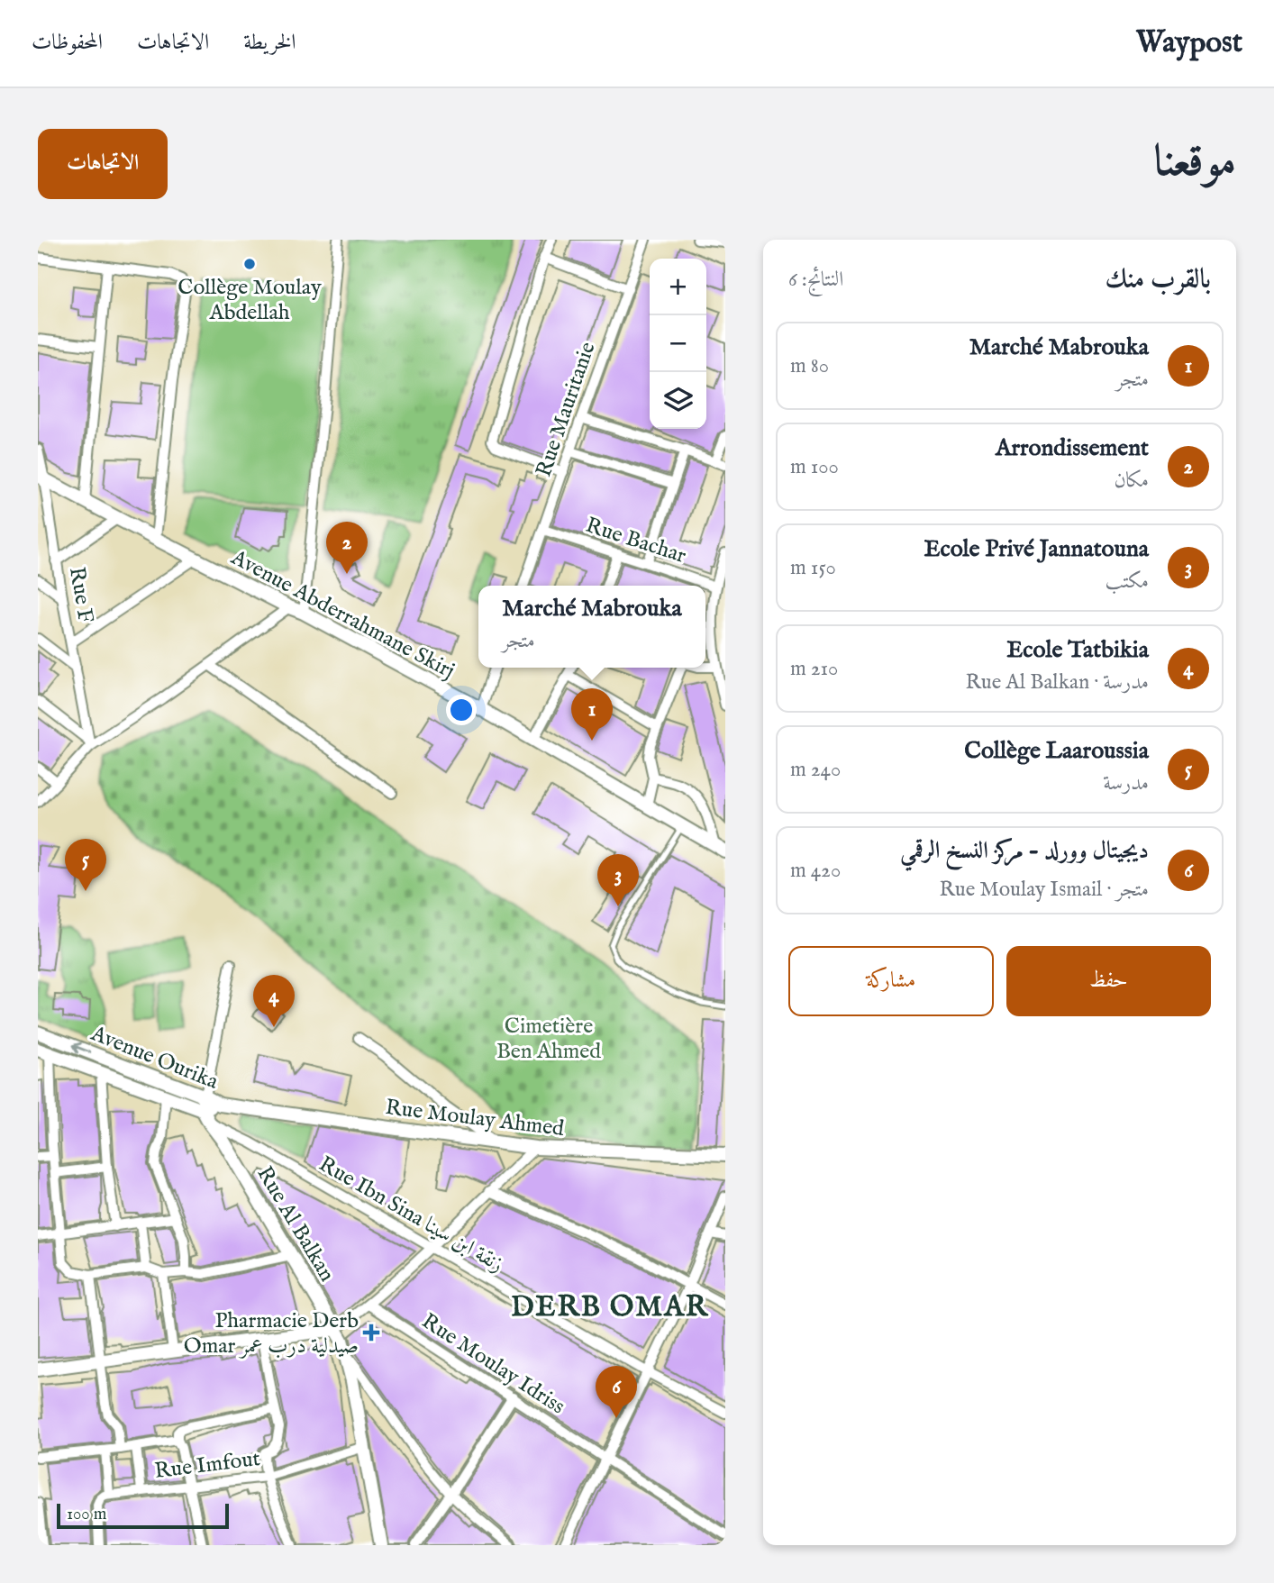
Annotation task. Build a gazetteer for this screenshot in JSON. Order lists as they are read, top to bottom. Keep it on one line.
{"streets":{"street":["Rue Mauritanie","Rue Bachar","Rue F","Avenue Abderrahmane Skirj","Avenue Ourika","Rue Moulay Ahmed","Rue Ibn Sina زنقة ابن سينا","Rue Al Balkan","Rue Moulay Idriss","Rue Imfout"]},"crossings":[["Rue Mauritanie","Rue Bachar"],["Rue F","Avenue Abderrahmane Skirj"],["Avenue Ourika","Rue Moulay Ahmed"],["Avenue Ourika","Rue Al Balkan"],["Rue Ibn Sina زنقة ابن سينا","Rue Al Balkan"],["Rue Al Balkan","Rue Imfout"]],"districts":["DERB OMAR"],"parks":["Cimetière Ben Ahmed"],"places":{"other":["Collège Moulay Abdellah"],"health":["Pharmacie Derb Omar صيدلية درب عمر"]},"scale_bar":"100 m","page":{"header":"Waypost","nav":["الخريطة","الاتجاهات","المحفوظات"],"title":"موقعنا","buttons":["الاتجاهات",["حفظ","مشاركة"]],"heading":["بالقرب منك","النتائج: 6"],"map_buttons":["+","−"],"list":[{"mark":"1","name":"Marché Mabrouka","note":"متجر","value":"80 m"},{"mark":"2","name":"Arrondissement","note":"مكان","value":"100 m"},{"mark":"3","name":"Ecole Privé Jannatouna","note":"مكتب","value":"150 m"},{"mark":"4","name":"Ecole Tatbikia","note":"مدرسة · Rue Al Balkan","value":"210 m"},{"mark":"5","name":"Collège Laaroussia","note":"مدرسة","value":"240 m"},{"mark":"6","name":"ديجيتال وورلد - مركز النسخ الرقمي","note":"متجر · Rue Moulay Ismail","value":"420 m"}],"pins":["2","1","5","3","4","6"],"popup":["Marché Mabrouka","متجر"],"scale":"100 m"}}
